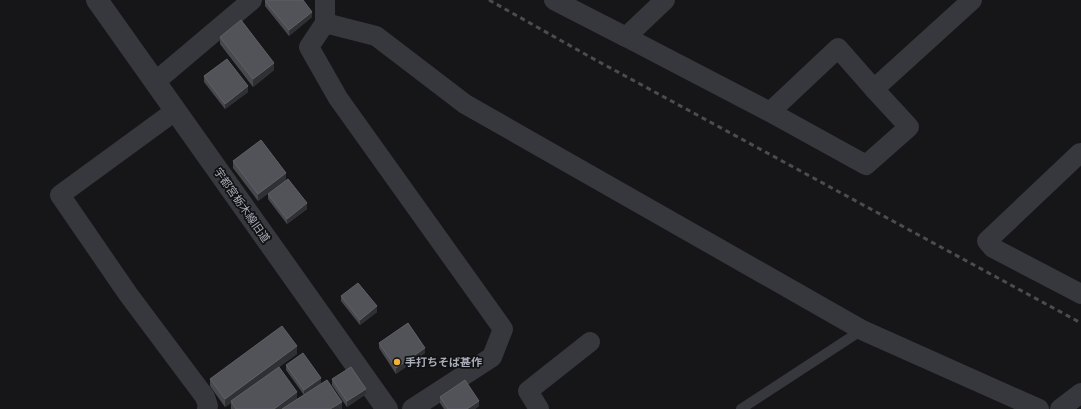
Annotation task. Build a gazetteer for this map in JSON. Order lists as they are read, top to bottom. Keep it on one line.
{"streets":{"street":["宇都宮栃木線旧道"]},"places":["手打ちそば甚作"]}
